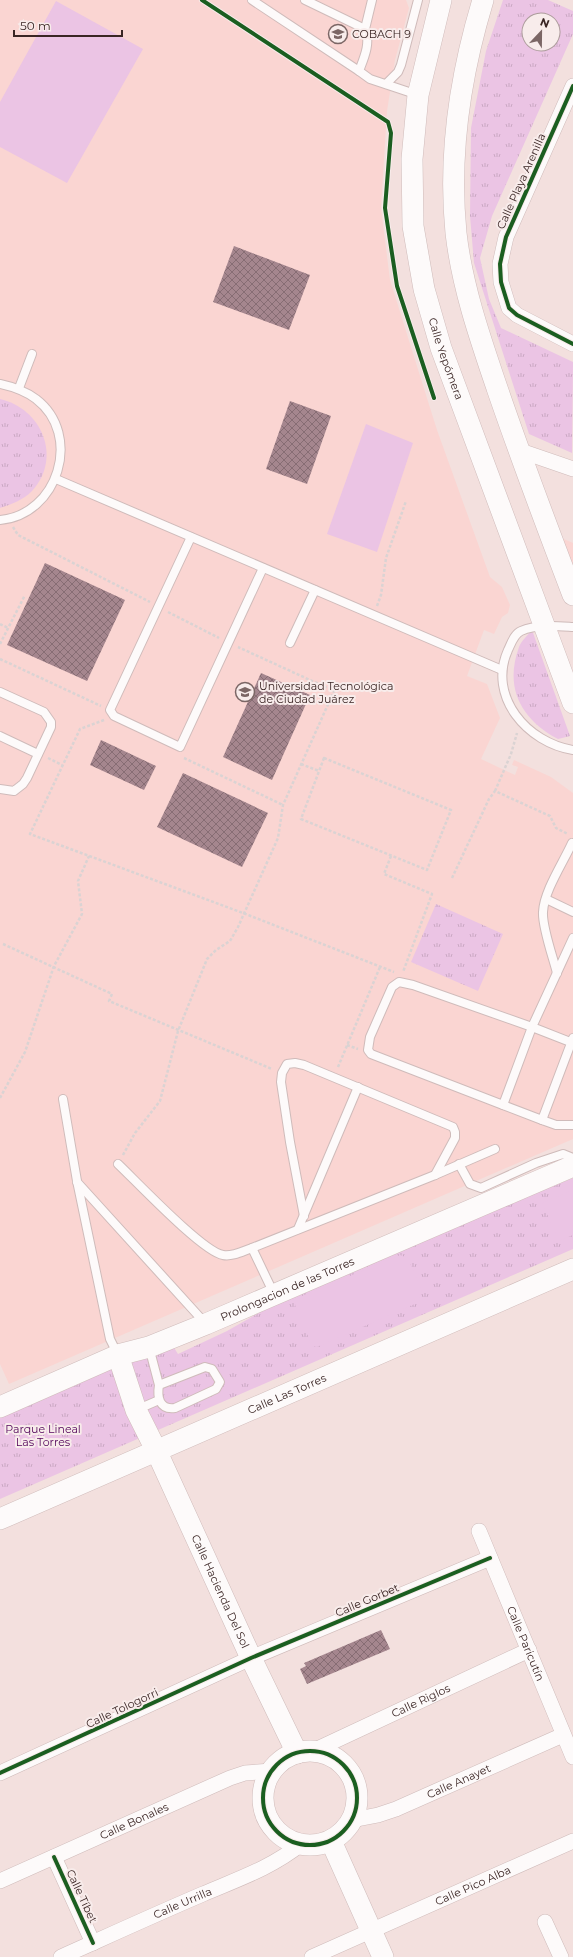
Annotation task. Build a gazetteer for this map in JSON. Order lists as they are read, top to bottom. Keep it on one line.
{"streets":{"main road":["Calle Yepómera","Prolongacion de las Torres","Calle Las Torres","Calle Hacienda Del Sol"],"street":["Calle Playa Arenilla","Calle Gorbet","Calle Paricutín","Calle Riglos","Calle Tologorri","Calle Anayet","Calle Bonales","Calle Pico Alba","Calle Tíbet","Calle Urrilla"]},"crossings":[["Prolongacion de las Torres","Calle Hacienda Del Sol"],["Calle Las Torres","Calle Hacienda Del Sol"],["Calle Hacienda Del Sol","Calle Gorbet"],["Calle Hacienda Del Sol","Calle Riglos"],["Calle Hacienda Del Sol","Calle Tologorri"],["Calle Hacienda Del Sol","Calle Anayet"],["Calle Hacienda Del Sol","Calle Bonales"],["Calle Hacienda Del Sol","Calle Urrilla"],["Calle Gorbet","Calle Paricutín"],["Calle Gorbet","Calle Tologorri"],["Calle Paricutín","Calle Riglos"],["Calle Paricutín","Calle Anayet"],["Calle Riglos","Calle Anayet"],["Calle Riglos","Calle Bonales"],["Calle Riglos","Calle Urrilla"],["Calle Anayet","Calle Bonales"],["Calle Anayet","Calle Urrilla"],["Calle Bonales","Calle Tíbet"],["Calle Bonales","Calle Urrilla"],["Calle Tíbet","Calle Urrilla"]],"parks":["Parque Lineal Las Torres"],"places":{"school or university":["COBACH 9","Universidad Tecnológica de Ciudad Juárez"]},"scale_bar":"50 m","north":"top"}
